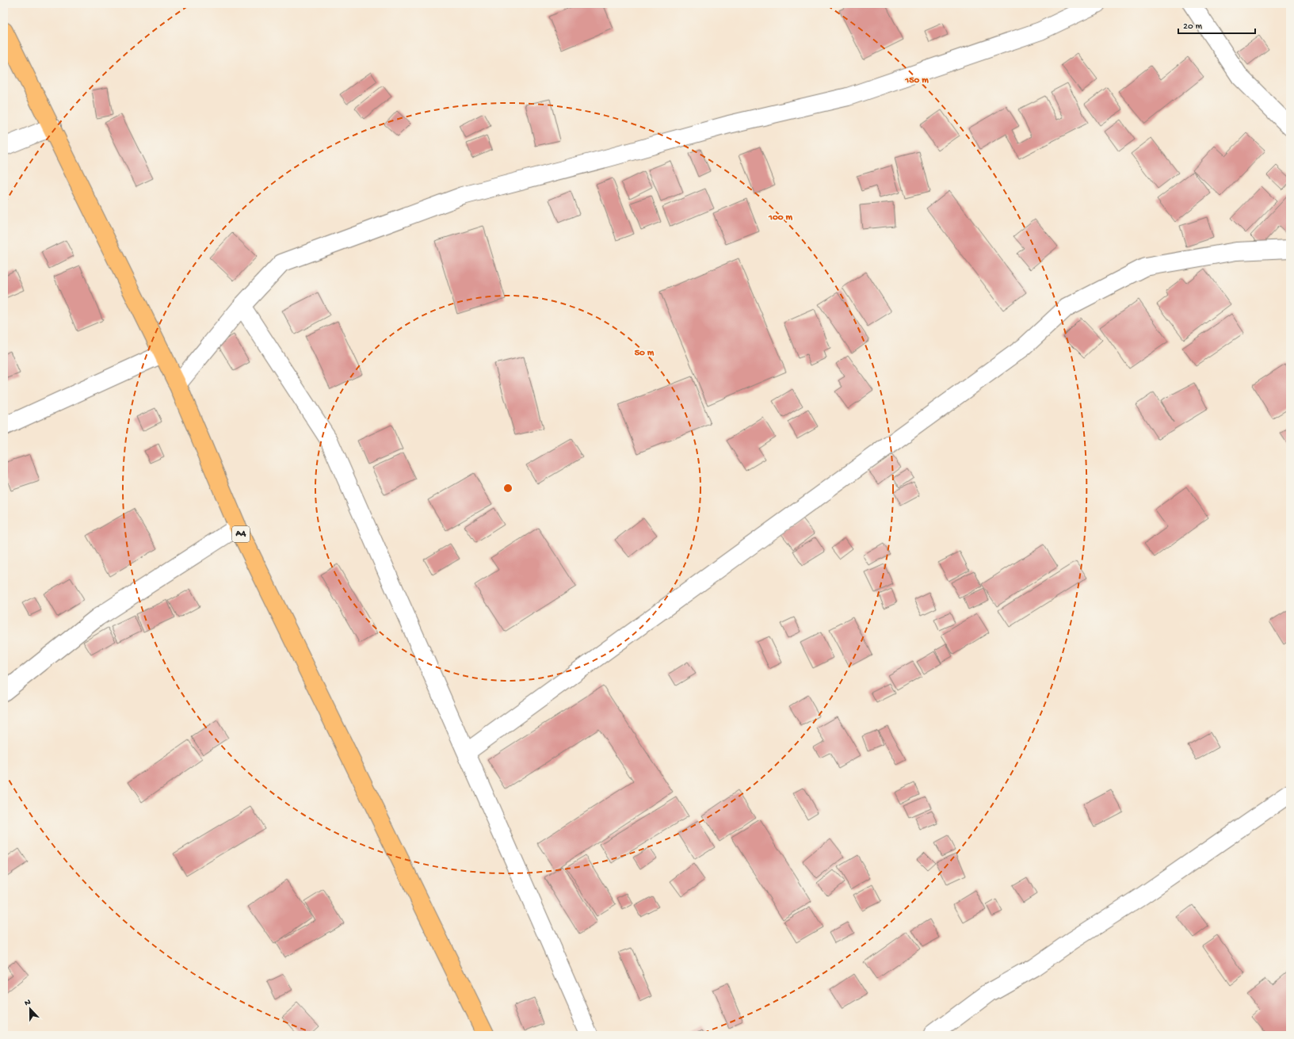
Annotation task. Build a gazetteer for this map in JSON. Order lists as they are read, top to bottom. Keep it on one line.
{"streets":{"highway":["A4"]},"scale_bar":"20 m","north":"top","rings":["150 m","100 m","50 m"]}
